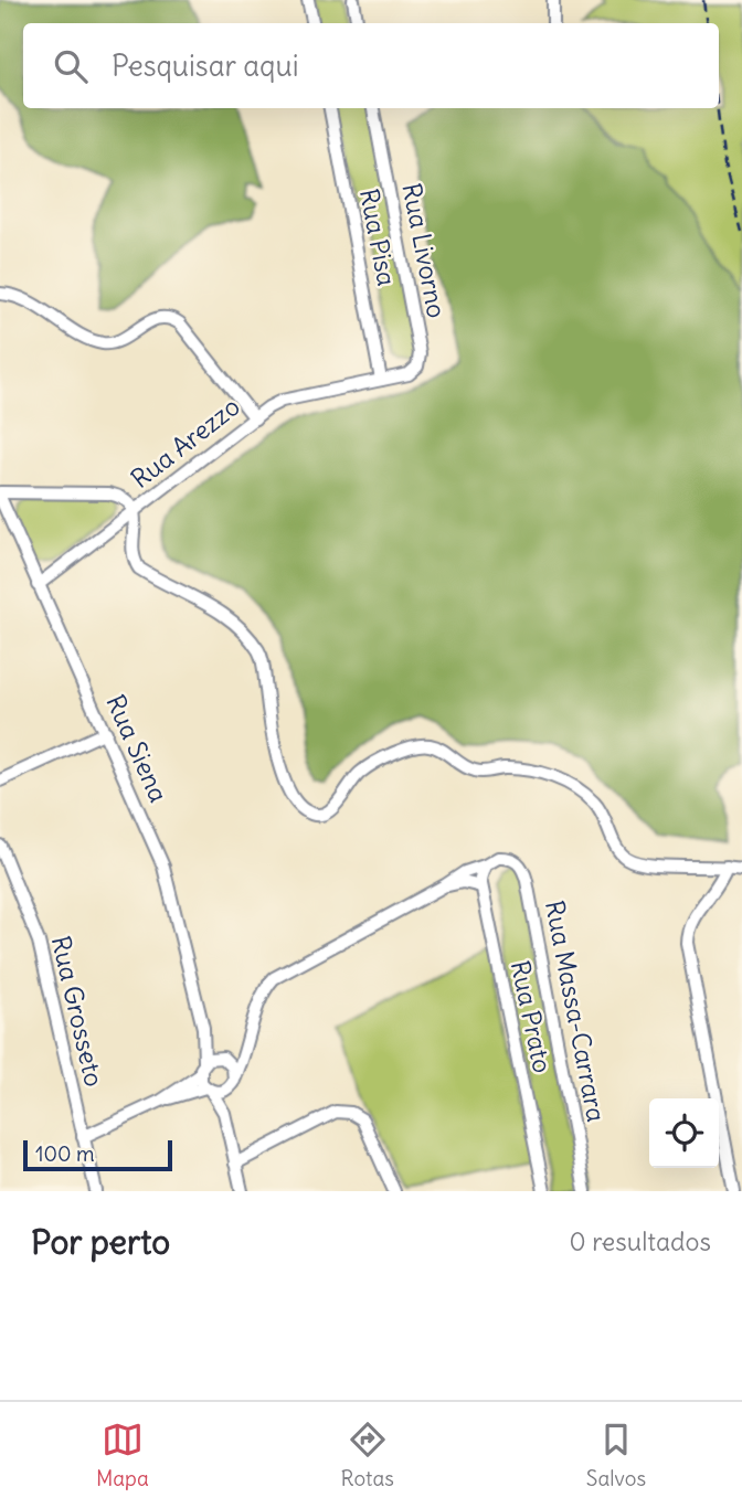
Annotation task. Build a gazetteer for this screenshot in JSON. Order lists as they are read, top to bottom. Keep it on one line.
{"streets":{"street":["Rua Pisa","Rua Livorno","Rua Arezzo","Rua Siena","Rua Grosseto","Rua Massa-Carrara","Rua Prato"]},"crossings":[["Rua Pisa","Rua Livorno"],["Rua Pisa","Rua Arezzo"],["Rua Livorno","Rua Arezzo"],["Rua Arezzo","Rua Siena"],["Rua Massa-Carrara","Rua Prato"]],"scale_bar":"100 m","page":{"search":"Pesquisar aqui","scale":"100 m","heading":["Por perto","0 resultados"],"nav":["Mapa","Rotas","Salvos"]}}
